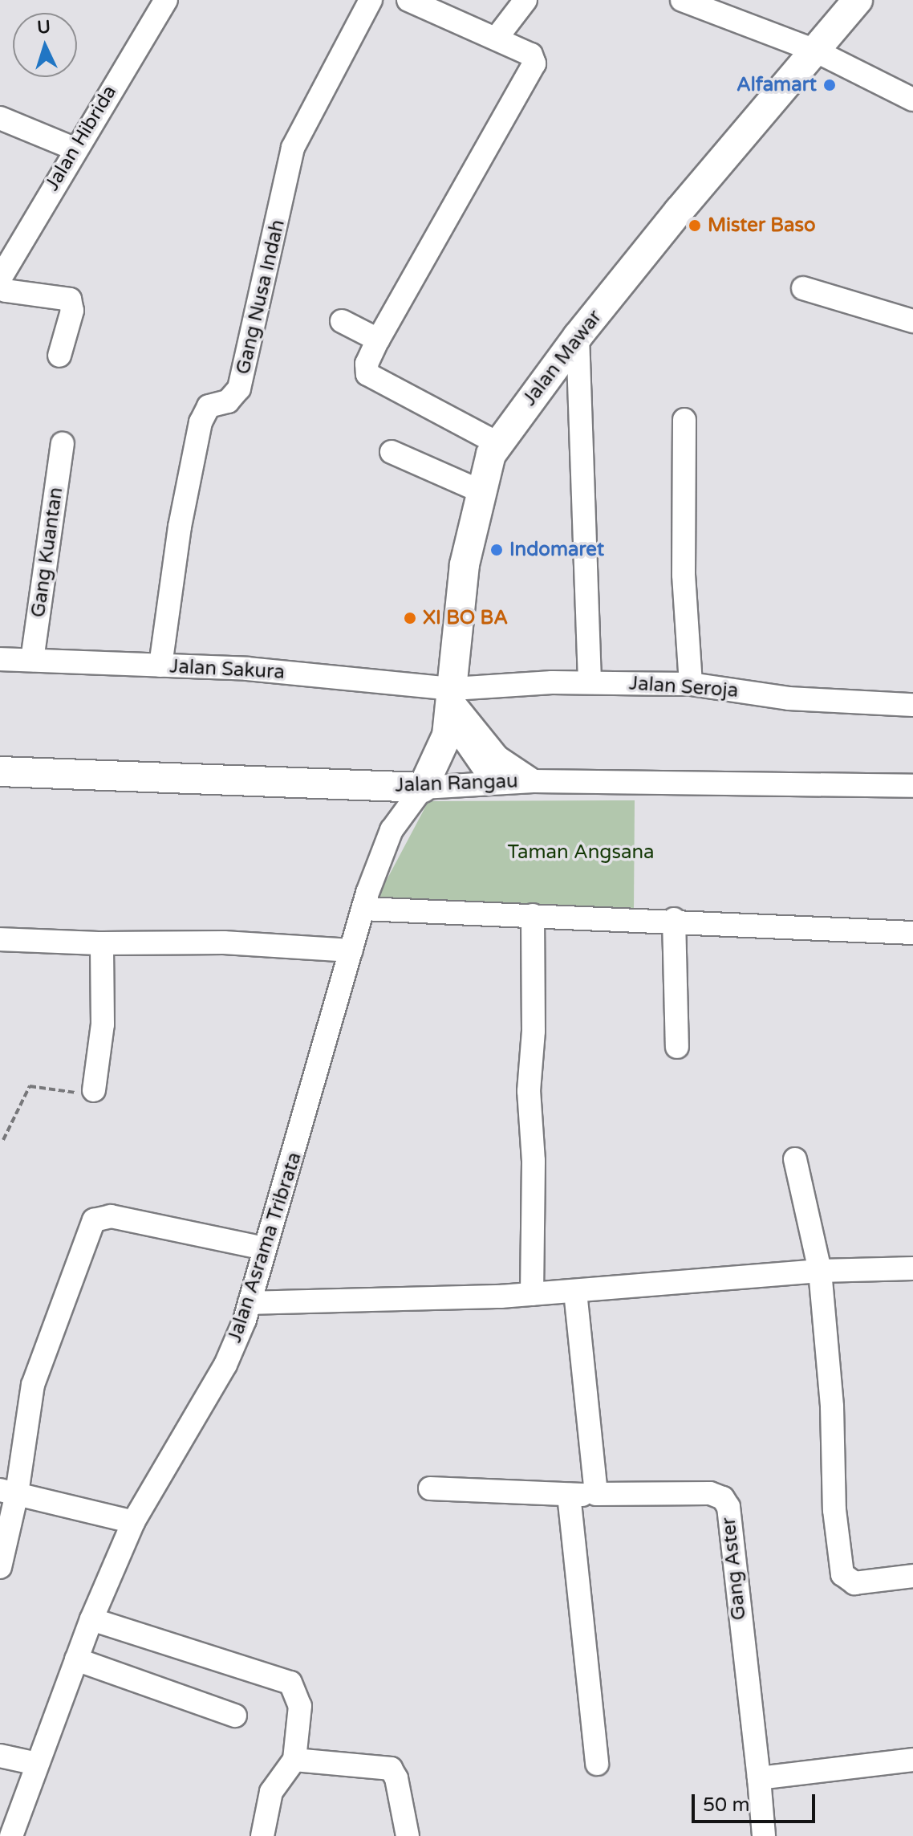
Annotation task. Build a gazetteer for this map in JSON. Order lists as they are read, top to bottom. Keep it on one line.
{"streets":{"main road":["Jalan Mawar","Jalan Rangau"],"street":["Jalan Hibrida","Gang Nusa Indah","Gang Kuantan","Jalan Sakura","Jalan Seroja","Jalan Asrama Tribrata","Gang Aster"]},"crossings":[["Gang Nusa Indah","Jalan Sakura"],["Jalan Mawar","Jalan Sakura"],["Jalan Mawar","Jalan Seroja"],["Jalan Mawar","Jalan Rangau"],["Jalan Mawar","Jalan Asrama Tribrata"],["Gang Kuantan","Jalan Sakura"],["Jalan Sakura","Jalan Seroja"],["Jalan Rangau","Jalan Asrama Tribrata"]],"parks":["Taman Angsana"],"places":["Alfamart","Mister Baso","Indomaret","XI BO BA"],"scale_bar":"50 m","north":"top"}
